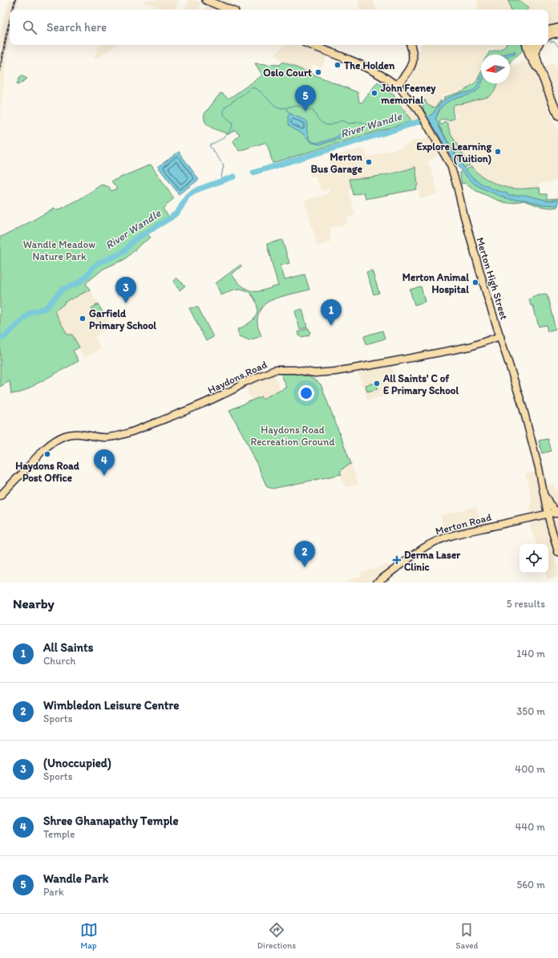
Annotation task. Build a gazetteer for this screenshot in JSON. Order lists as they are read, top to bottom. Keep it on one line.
{"streets":{"main road":["Merton High Street","Haydons Road","Merton Road"]},"crossings":[["Merton High Street","Haydons Road"],["Merton High Street","Merton Road"]],"water":["River Wandle"],"parks":["Wandle Meadow Nature Park","Haydons Road Recreation Ground"],"places":{"other":["The Holden","Oslo Court","John Feeney memorial","Explore Learning (Tuition)","Merton Bus Garage","Merton Animal Hospital","Garfield Primary School","All Saints' C of E Primary School","Haydons Road Post Office"],"health":["Derma Laser Clinic"]},"north":"left","page":{"search":"Search here","pins":["5","3","1","4","2"],"heading":["Nearby","5 results"],"list":[{"mark":"1","name":"All Saints","note":"Church","value":"140 m"},{"mark":"2","name":"Wimbledon Leisure Centre","note":"Sports","value":"350 m"},{"mark":"3","name":"(Unoccupied)","note":"Sports","value":"400 m"},{"mark":"4","name":"Shree Ghanapathy Temple","note":"Temple","value":"440 m"},{"mark":"5","name":"Wandle Park","note":"Park","value":"560 m"}],"nav":["Map","Directions","Saved"]}}
